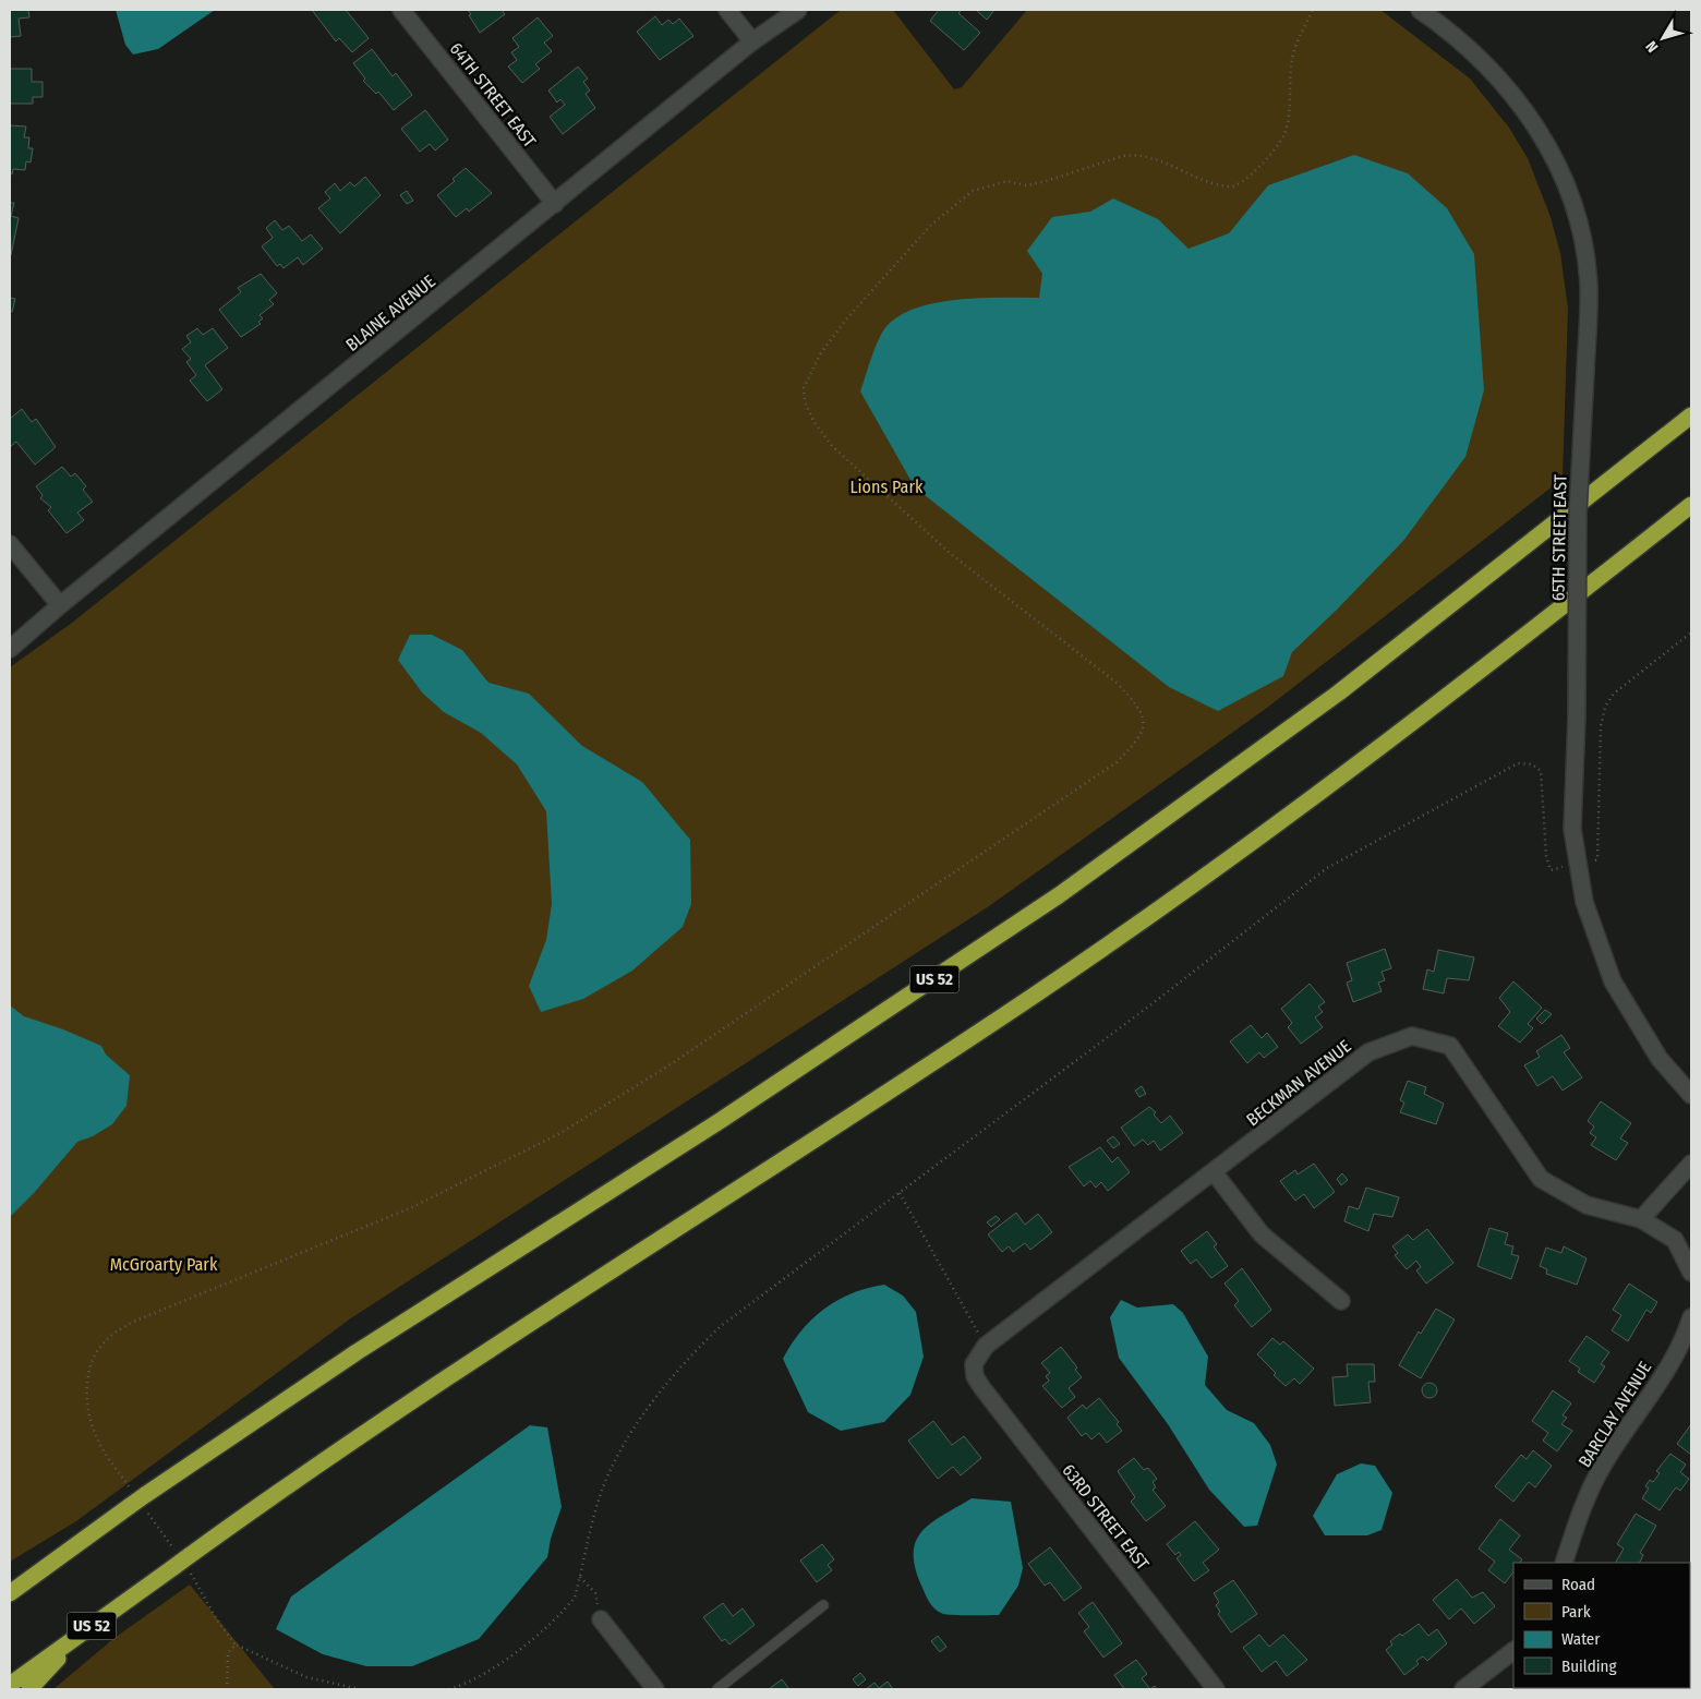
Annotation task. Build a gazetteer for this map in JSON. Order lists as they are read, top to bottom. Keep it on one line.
{"streets":{"highway":["US 52"],"street":["64TH STREET EAST","BLAINE AVENUE","65TH STREET EAST","BECKMAN AVENUE","BARCLAY AVENUE","63RD STREET EAST"]},"crossings":[["64TH STREET EAST","BLAINE AVENUE"],["BECKMAN AVENUE","63RD STREET EAST"]],"parks":["Lions Park","McGroarty Park"],"legend":["Road","Park","Water","Building"],"north":"bottom left"}
